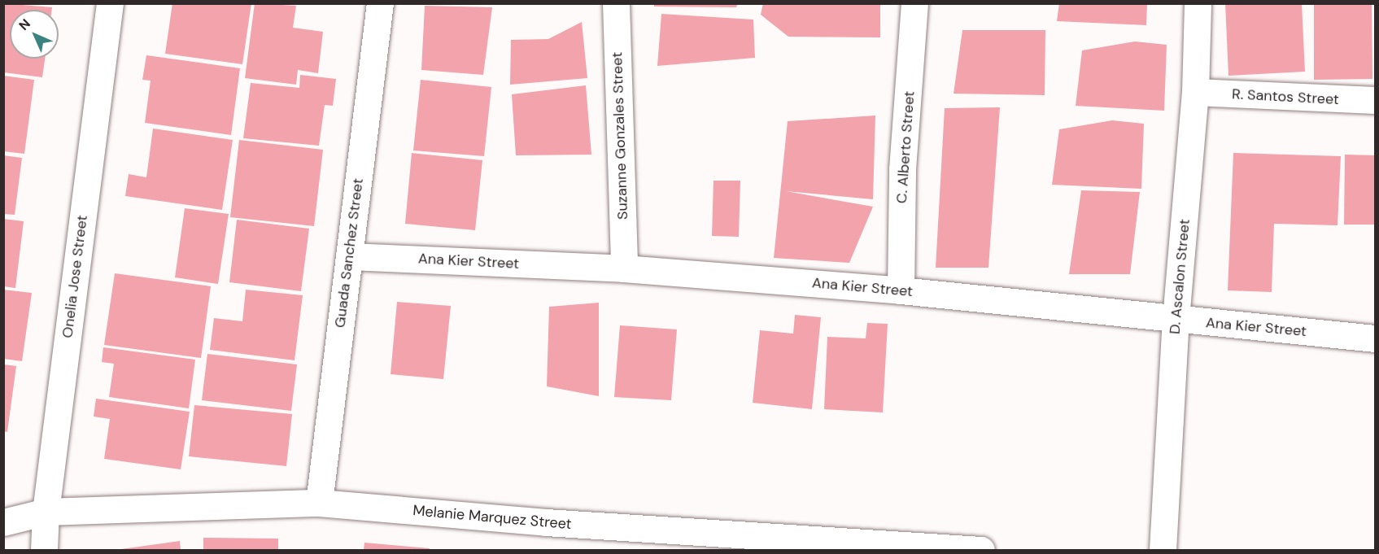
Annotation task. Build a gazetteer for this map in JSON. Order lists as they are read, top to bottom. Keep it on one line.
{"streets":{"street":["R. Santos Street","Suzanne Gonzales Street","C. Alberto Street","Guada Sanchez Street","Ana Kier Street","Onelia Jose Street","D. Ascalon Street","Melanie Marquez Street"]},"crossings":[["R. Santos Street","D. Ascalon Street"],["Suzanne Gonzales Street","Ana Kier Street"],["C. Alberto Street","Ana Kier Street"],["Guada Sanchez Street","Ana Kier Street"],["Guada Sanchez Street","Melanie Marquez Street"],["Ana Kier Street","D. Ascalon Street"],["Onelia Jose Street","Melanie Marquez Street"]],"north":"top left"}
